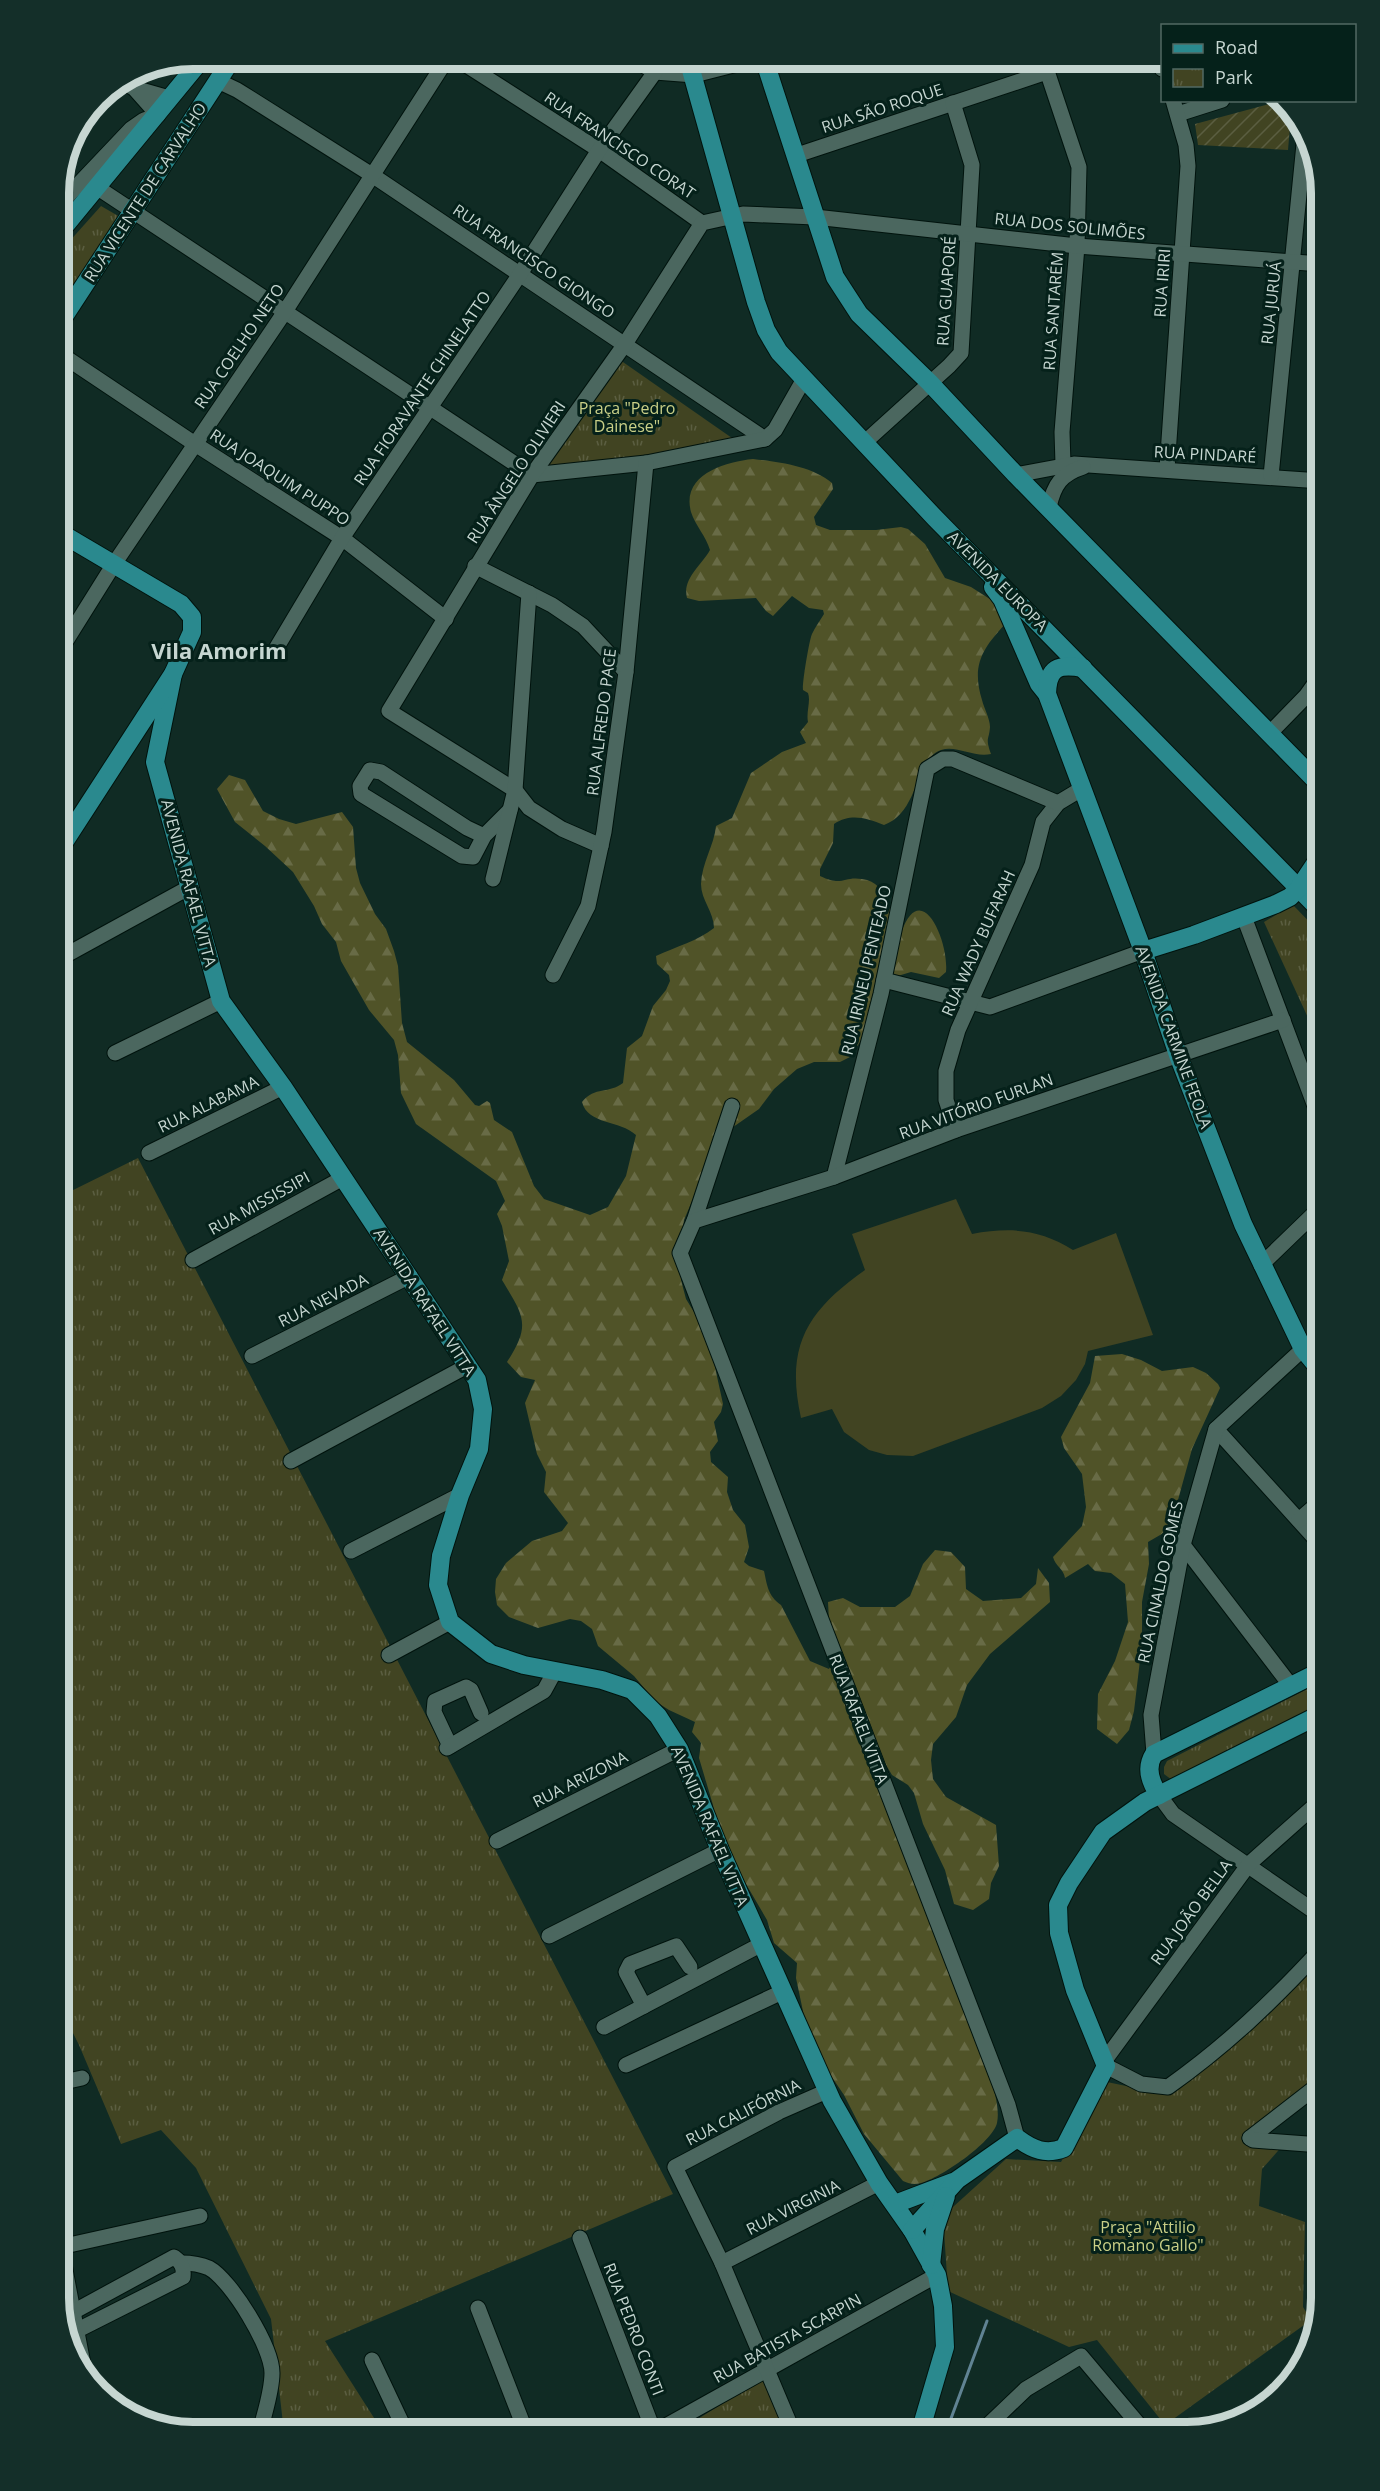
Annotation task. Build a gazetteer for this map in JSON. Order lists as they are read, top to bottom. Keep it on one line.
{"streets":{"main road":["RUA VICENTE DE CARVALHO","AVENIDA EUROPA","AVENIDA RAFAEL VITTA","AVENIDA CARMINE FEOLA"],"street":["RUA SÃO ROQUE","RUA FRANCISCO CORAT","RUA DOS SOLIMÕES","RUA FRANCISCO GIONGO","RUA IRIRI","RUA GUAPORÉ","RUA JURUÁ","RUA SANTARÉM","RUA COELHO NETO","RUA FIORAVANTE CHINELATTO","RUA PINDARÉ","RUA ÂNGELO OLIVIERI","RUA JOAQUIM PUPPO","RUA ALFREDO PACE","RUA WADY BUFARAH","RUA IRINEU PENTEADO","RUA ALABAMA","RUA VITÓRIO FURLAN","RUA MISSISSIPI","RUA NEVADA","RUA CINALDO GOMES","RUA RAFAEL VITTA","RUA ARIZONA","RUA JOÃO BELLA","RUA CALIFÓRNIA","RUA VIRGINIA","RUA PEDRO CONTI","RUA BATISTA SCARPIN"]},"crossings":[["RUA SÃO ROQUE","RUA GUAPORÉ"],["RUA FRANCISCO CORAT","RUA FIORAVANTE CHINELATTO"],["RUA FRANCISCO CORAT","RUA ÂNGELO OLIVIERI"],["RUA VICENTE DE CARVALHO","RUA FRANCISCO GIONGO"],["RUA DOS SOLIMÕES","RUA IRIRI"],["RUA DOS SOLIMÕES","RUA GUAPORÉ"],["RUA DOS SOLIMÕES","RUA JURUÁ"],["RUA DOS SOLIMÕES","RUA SANTARÉM"],["RUA DOS SOLIMÕES","AVENIDA EUROPA"],["RUA FRANCISCO GIONGO","RUA COELHO NETO"],["RUA FRANCISCO GIONGO","RUA FIORAVANTE CHINELATTO"],["RUA FRANCISCO GIONGO","RUA ÂNGELO OLIVIERI"],["RUA IRIRI","RUA PINDARÉ"],["RUA GUAPORÉ","AVENIDA EUROPA"],["RUA JURUÁ","RUA PINDARÉ"],["RUA SANTARÉM","RUA PINDARÉ"],["RUA COELHO NETO","RUA JOAQUIM PUPPO"],["RUA FIORAVANTE CHINELATTO","RUA JOAQUIM PUPPO"],["RUA ÂNGELO OLIVIERI","RUA JOAQUIM PUPPO"],["AVENIDA EUROPA","AVENIDA CARMINE FEOLA"],["AVENIDA RAFAEL VITTA","RUA ALABAMA"],["AVENIDA RAFAEL VITTA","RUA MISSISSIPI"],["AVENIDA RAFAEL VITTA","RUA NEVADA"],["AVENIDA RAFAEL VITTA","RUA ARIZONA"],["AVENIDA RAFAEL VITTA","RUA CALIFÓRNIA"],["AVENIDA RAFAEL VITTA","RUA VIRGINIA"],["AVENIDA RAFAEL VITTA","RUA BATISTA SCARPIN"],["RUA WADY BUFARAH","RUA IRINEU PENTEADO"],["RUA WADY BUFARAH","AVENIDA CARMINE FEOLA"],["RUA WADY BUFARAH","RUA VITÓRIO FURLAN"],["RUA IRINEU PENTEADO","RUA VITÓRIO FURLAN"],["AVENIDA CARMINE FEOLA","RUA VITÓRIO FURLAN"],["RUA VITÓRIO FURLAN","RUA RAFAEL VITTA"],["RUA CALIFÓRNIA","RUA VIRGINIA"]],"districts":["Vila Amorim"],"parks":["Praça \"Pedro Dainese\"","Praça \"Attilio Romano Gallo\""],"legend":["Road","Park"]}
